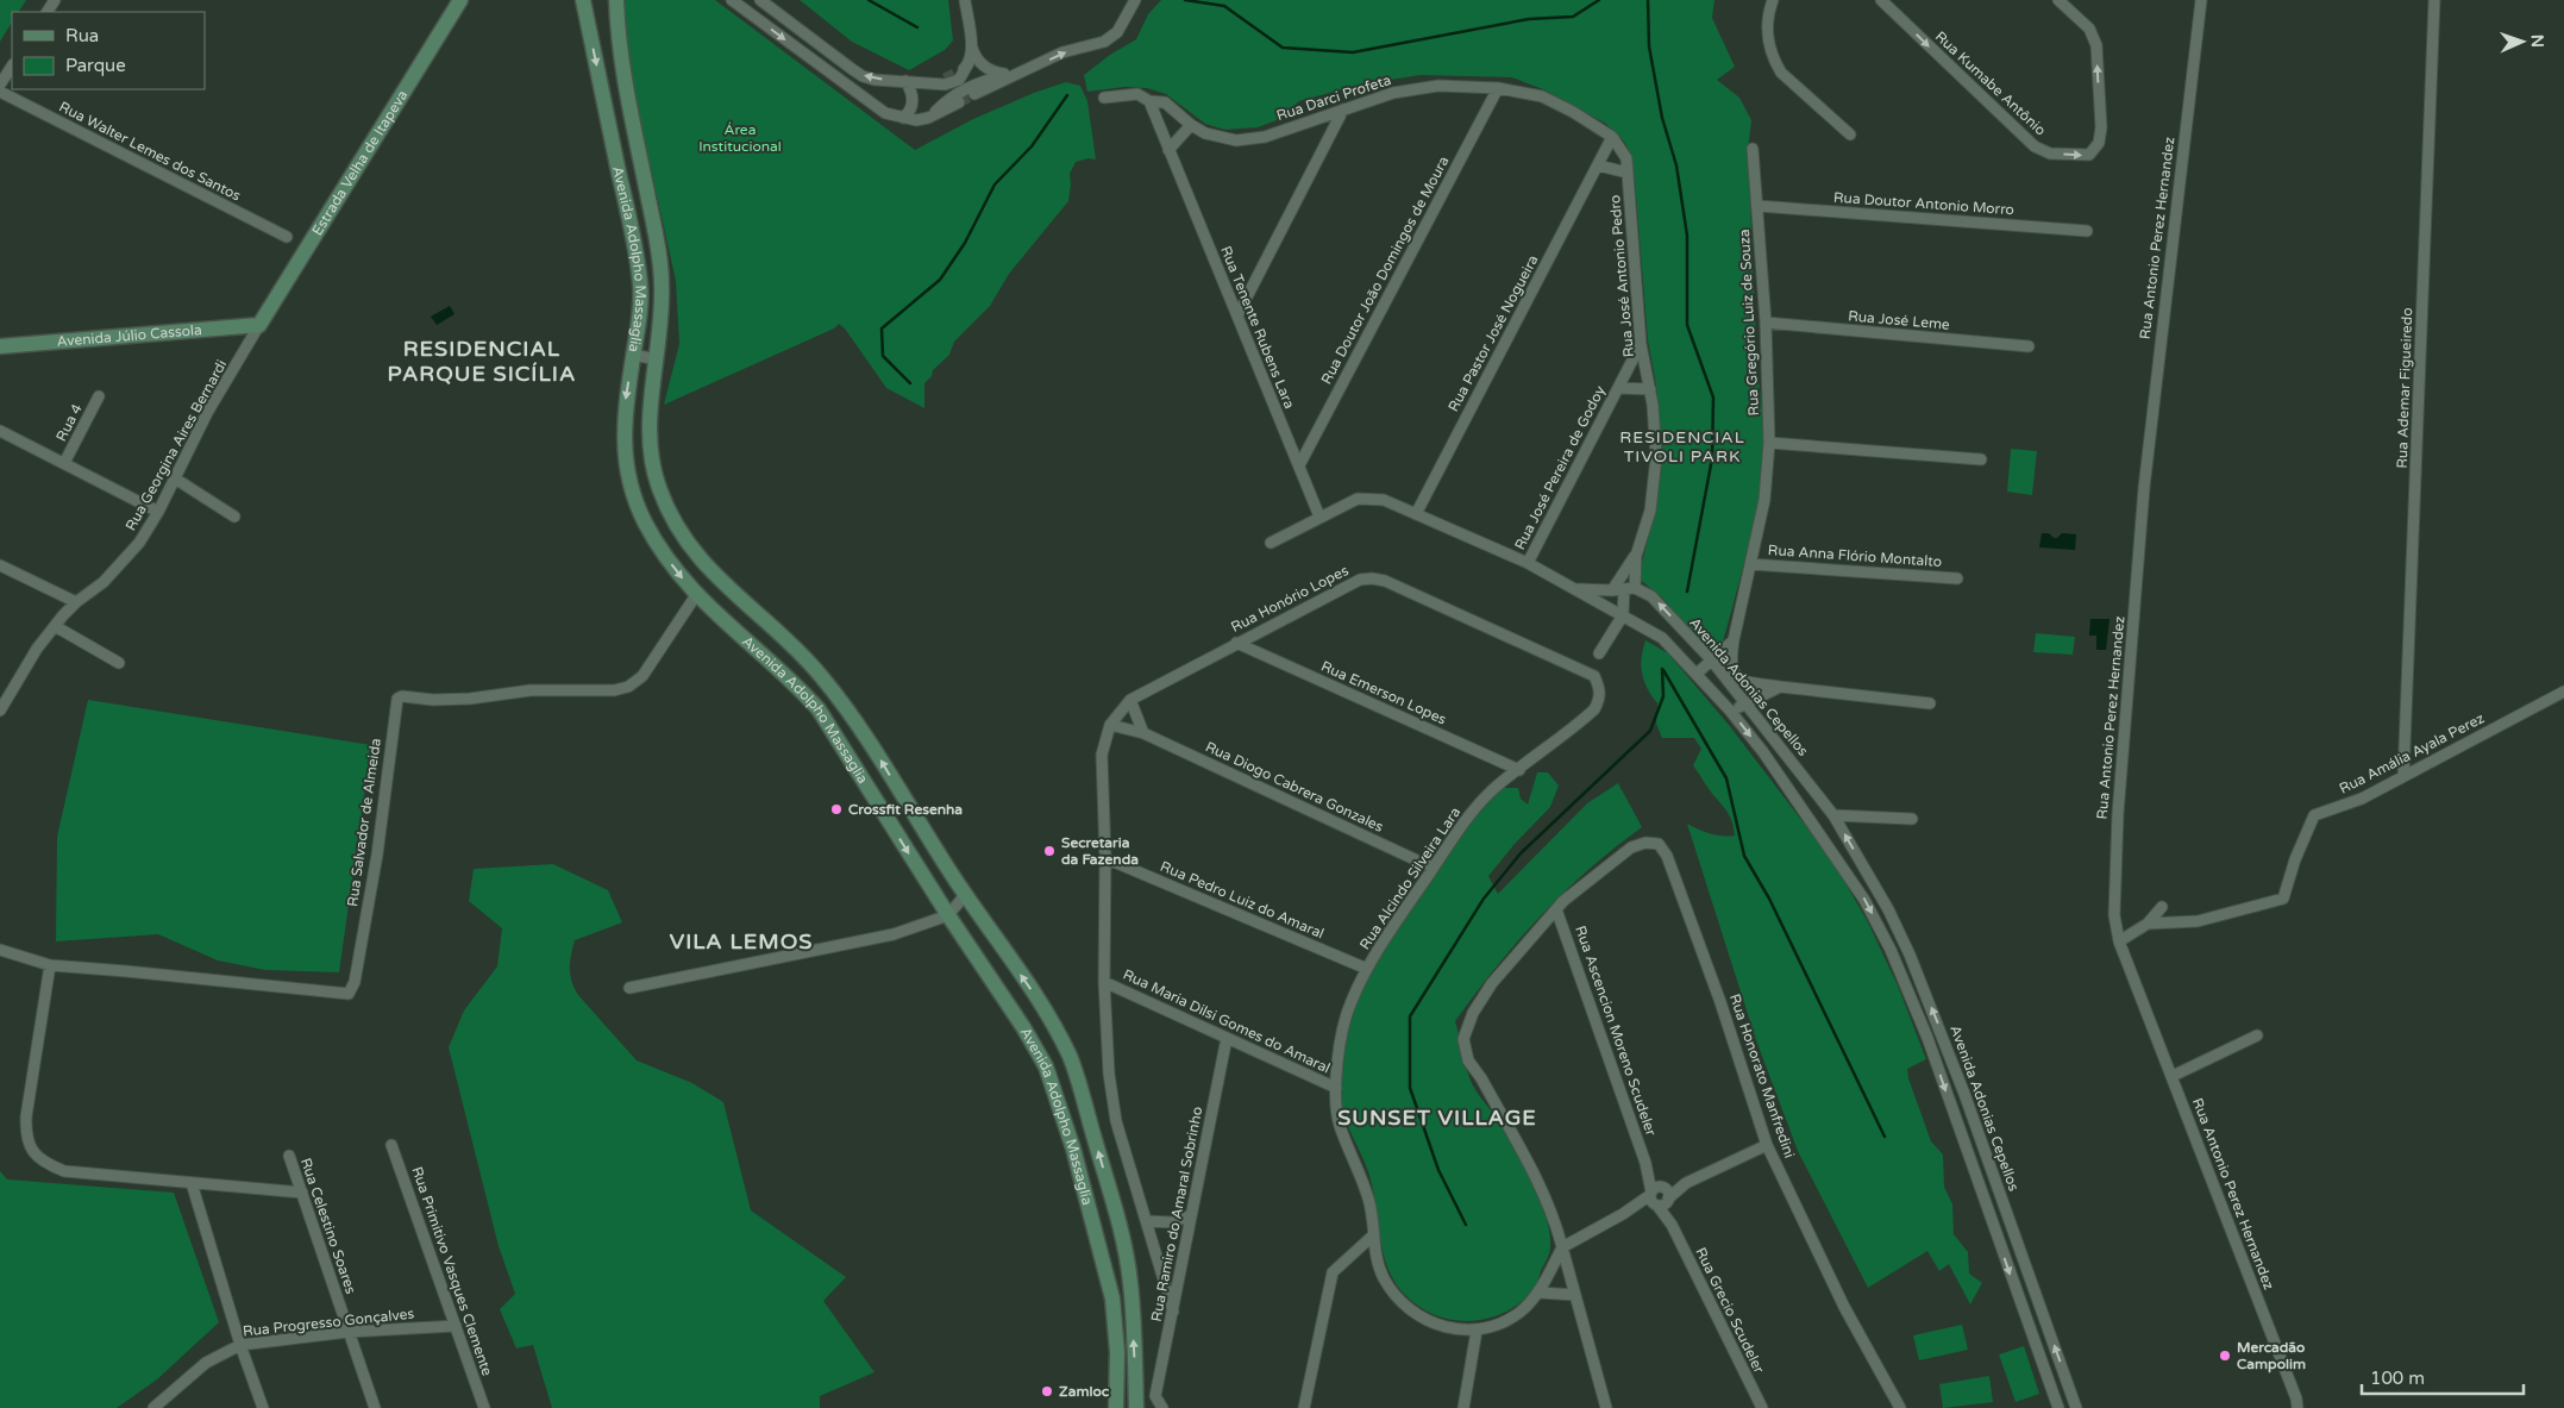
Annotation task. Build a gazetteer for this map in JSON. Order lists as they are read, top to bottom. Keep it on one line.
{"streets":{"main road":["Estrada Velha de Itapeva","Avenida Adolpho Massaglia","Avenida Júlio Cassola"],"street":["Rua Kumabe Antônio","Rua Darci Profeta","Rua Walter Lemes dos Santos","Rua Doutor Antonio Morro","Rua Antonio Perez Hernandez","Rua Doutor João Domingos de Moura","Rua José Antonio Pedro","Rua José Leme","Rua Gregório Luiz de Souza","Rua Tenente Rubens Lara","Rua Pastor José Nogueira","Rua Ademar Figueiredo","Rua 4","Rua Georgina Aires Bernardi","Rua José Pereira de Godoy","Rua Anna Flório Montalto","Rua Honório Lopes","Avenida Adonias Cepellos","Rua Emerson Lopes","Rua Amália Ayala Perez","Rua Diogo Cabrera Gonzales","Rua Salvador de Almeida","Rua Alcindo Silveira Lara","Rua Pedro Luiz do Amaral","Rua Maria Dilsi Gomes do Amaral","Rua Ascencion Moreno Scudeler","Rua Honorato Manfredini","Rua Ramiro do Amaral Sobrinho","Rua Celestino Soares","Rua Primitivo Vasques Clemente","Rua Grecio Scudeler","Rua Progresso Gonçalves"]},"crossings":[["Rua Darci Profeta","Rua Doutor João Domingos de Moura"],["Rua Darci Profeta","Rua José Antonio Pedro"],["Rua Darci Profeta","Rua Tenente Rubens Lara"],["Rua Darci Profeta","Rua Pastor José Nogueira"],["Estrada Velha de Itapeva","Avenida Júlio Cassola"],["Estrada Velha de Itapeva","Rua Georgina Aires Bernardi"],["Rua Doutor Antonio Morro","Rua Gregório Luiz de Souza"],["Rua Antonio Perez Hernandez","Rua Amália Ayala Perez"],["Avenida Adolpho Massaglia","Rua Salvador de Almeida"],["Rua Doutor João Domingos de Moura","Rua Tenente Rubens Lara"],["Rua José Antonio Pedro","Rua Pastor José Nogueira"],["Rua José Antonio Pedro","Rua José Pereira de Godoy"],["Rua José Antonio Pedro","Avenida Adonias Cepellos"],["Rua José Leme","Rua Gregório Luiz de Souza"],["Rua Gregório Luiz de Souza","Rua Anna Flório Montalto"],["Rua Tenente Rubens Lara","Avenida Adonias Cepellos"],["Rua Pastor José Nogueira","Avenida Adonias Cepellos"],["Avenida Júlio Cassola","Rua Georgina Aires Bernardi"],["Rua Ademar Figueiredo","Rua Amália Ayala Perez"],["Rua José Pereira de Godoy","Avenida Adonias Cepellos"],["Rua Honório Lopes","Rua Emerson Lopes"],["Rua Honório Lopes","Rua Diogo Cabrera Gonzales"],["Rua Honório Lopes","Rua Alcindo Silveira Lara"],["Rua Emerson Lopes","Rua Alcindo Silveira Lara"],["Rua Diogo Cabrera Gonzales","Rua Alcindo Silveira Lara"],["Rua Alcindo Silveira Lara","Rua Pedro Luiz do Amaral"],["Rua Alcindo Silveira Lara","Rua Maria Dilsi Gomes do Amaral"],["Rua Maria Dilsi Gomes do Amaral","Rua Ramiro do Amaral Sobrinho"],["Rua Ascencion Moreno Scudeler","Rua Honorato Manfredini"],["Rua Ascencion Moreno Scudeler","Rua Grecio Scudeler"],["Rua Celestino Soares","Rua Progresso Gonçalves"],["Rua Primitivo Vasques Clemente","Rua Progresso Gonçalves"]],"districts":["RESIDENCIAL PARQUE SICÍLIA","RESIDENCIAL TIVOLI PARK","VILA LEMOS","SUNSET VILLAGE"],"parks":["Área Institucional"],"places":["Crossfit Resenha","Secretaria da Fazenda","Mercadão Campolim","Zamloc"],"legend":["Rua","Parque"],"scale_bar":"100 m","north":"right"}
